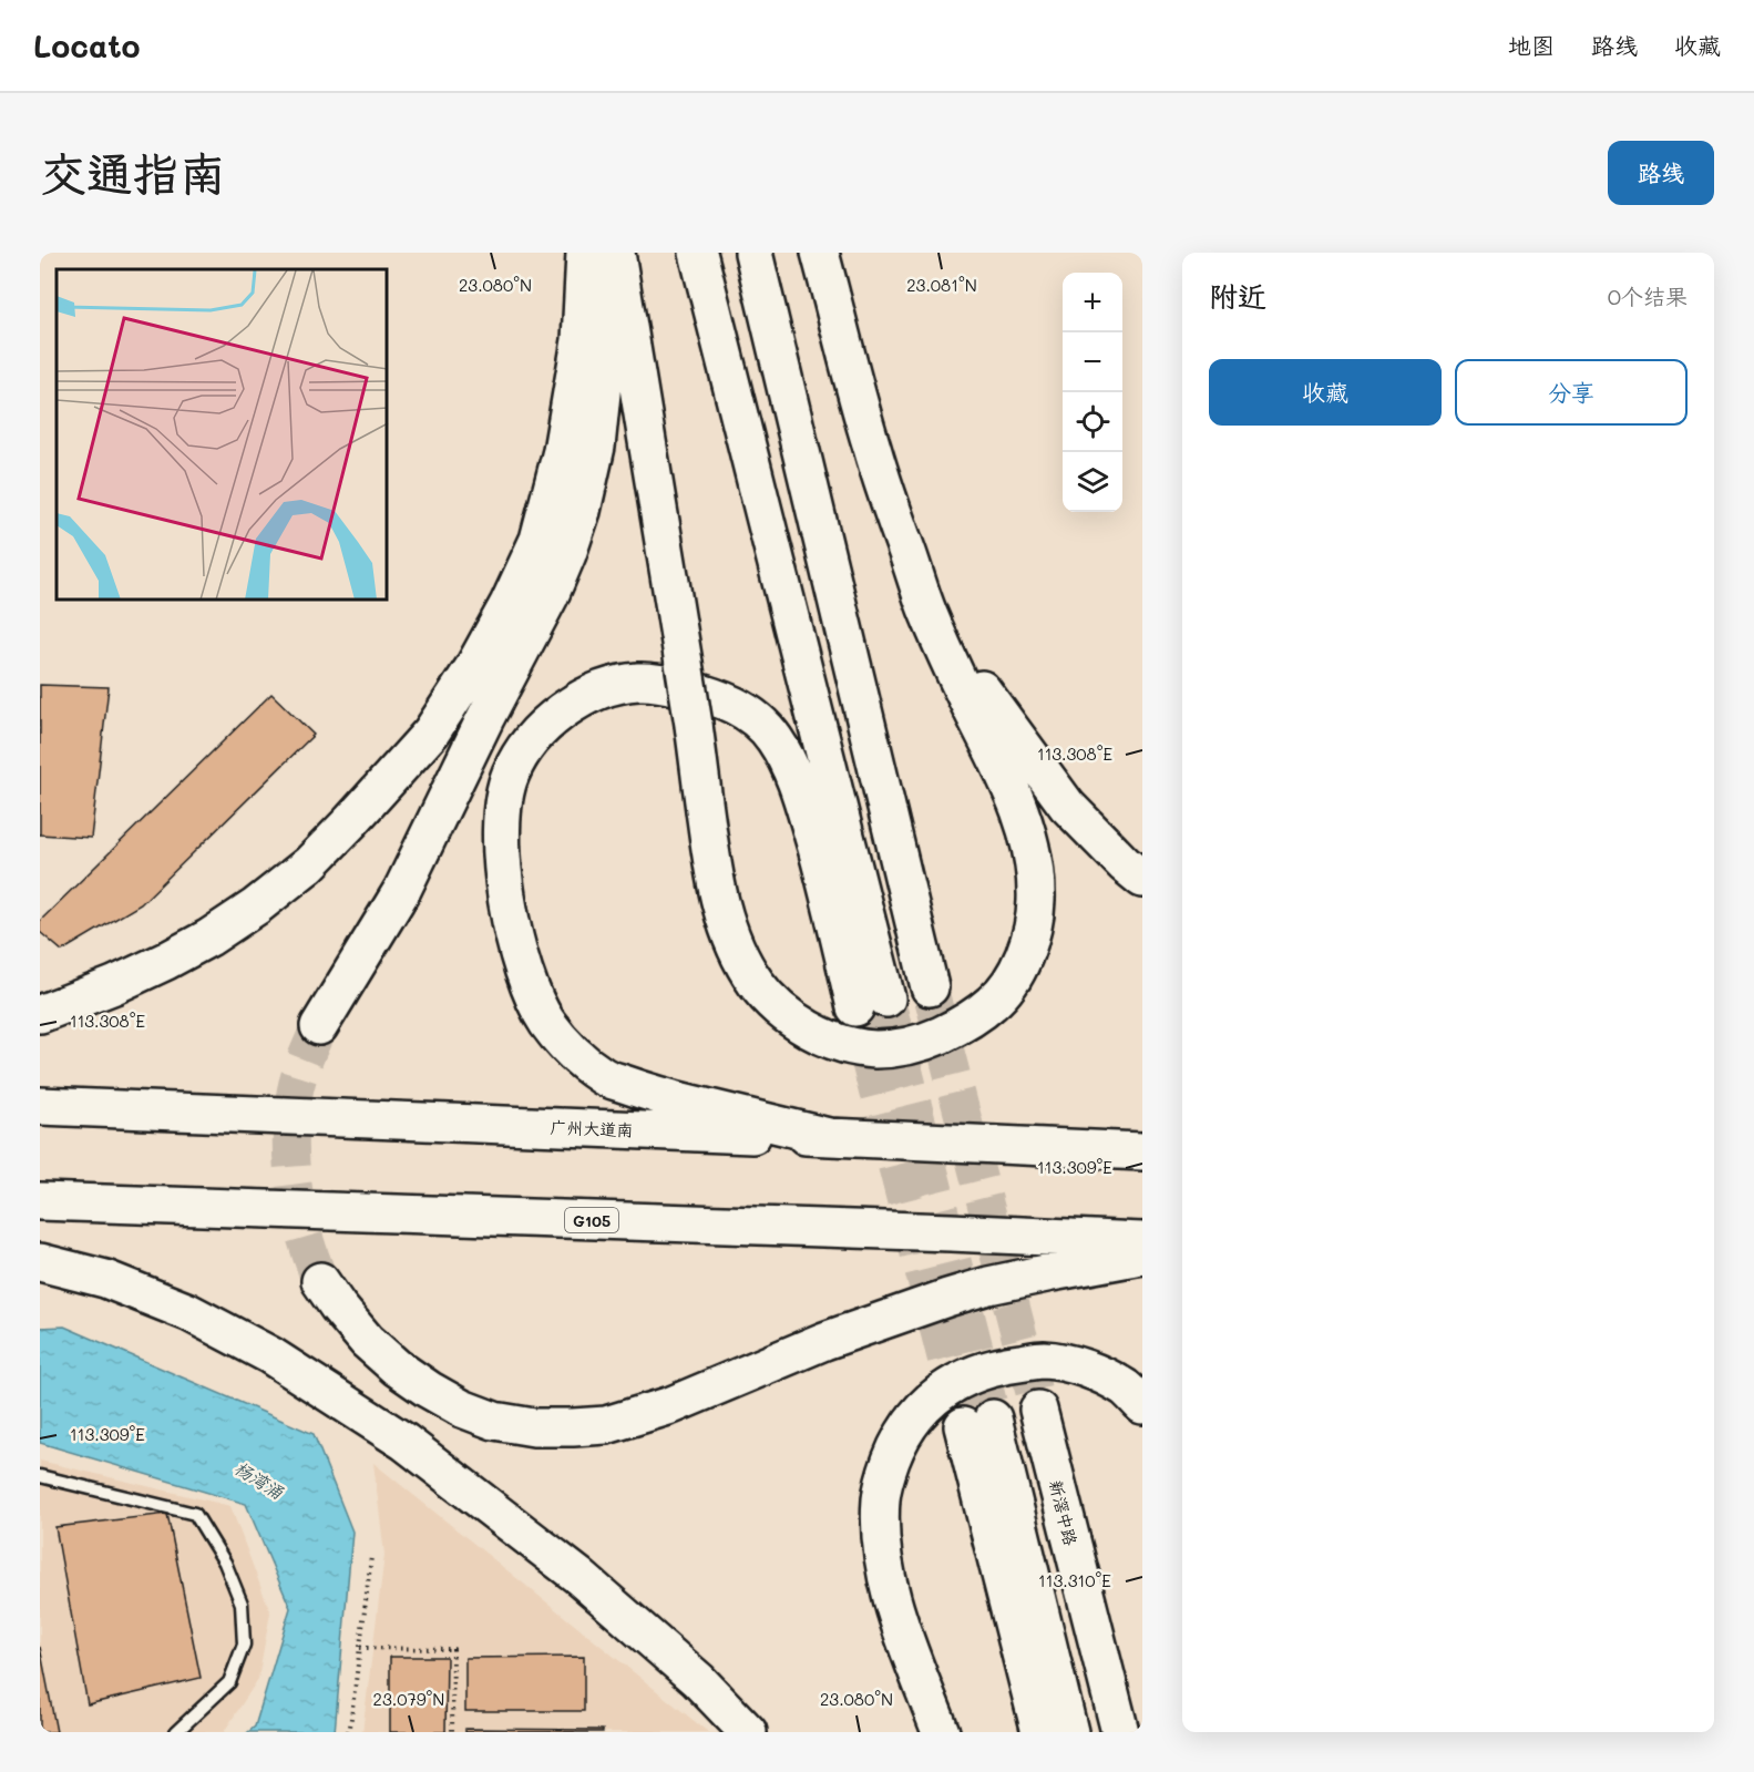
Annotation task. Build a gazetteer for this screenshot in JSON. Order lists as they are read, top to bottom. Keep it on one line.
{"streets":{"highway":["广州大道南","G105","新滘中路"]},"water":["杨湾涌"],"page":{"header":"Locato","nav":["地图","路线","收藏"],"buttons":["路线",["收藏","分享"]],"title":"交通指南","heading":["附近","0个结果"],"map_buttons":["+","−"]},"coordinates":["23.080°N","23.081°N","113.308°E","113.309°E","113.310°E","23.079°N"]}
